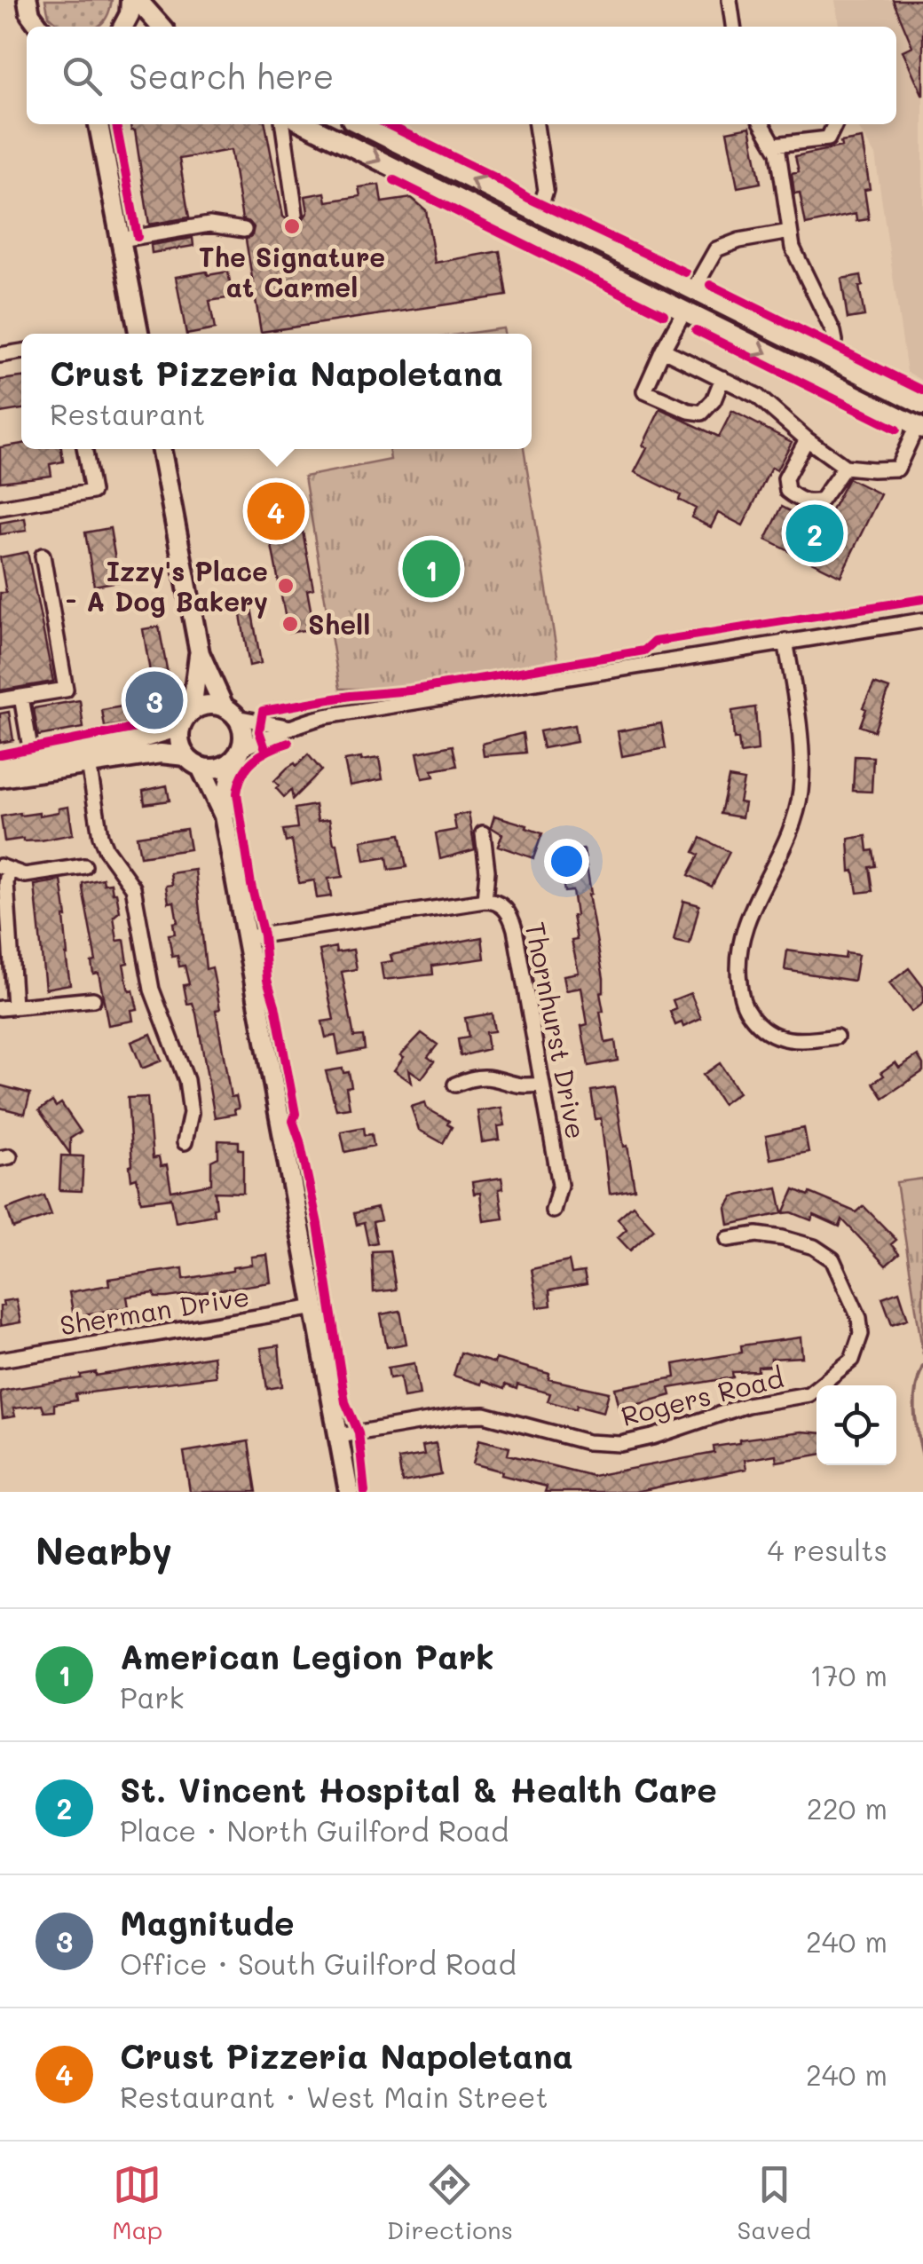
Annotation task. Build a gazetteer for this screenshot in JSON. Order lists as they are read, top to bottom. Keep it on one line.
{"streets":{"street":["Thornhurst Drive","Sherman Drive","Rogers Road"]},"places":["The Signature at Carmel","Izzy's Place - A Dog Bakery","Shell"],"page":{"search":"Search here","popup":["Crust Pizzeria Napoletana","Restaurant"],"pins":["4","2","1","3"],"heading":["Nearby","4 results"],"list":[{"mark":"1","name":"American Legion Park","note":"Park","value":"170 m"},{"mark":"2","name":"St. Vincent Hospital & Health Care","note":"Place · North Guilford Road","value":"220 m"},{"mark":"3","name":"Magnitude","note":"Office · South Guilford Road","value":"240 m"},{"mark":"4","name":"Crust Pizzeria Napoletana","note":"Restaurant · West Main Street","value":"240 m"}],"nav":["Map","Directions","Saved"]}}
